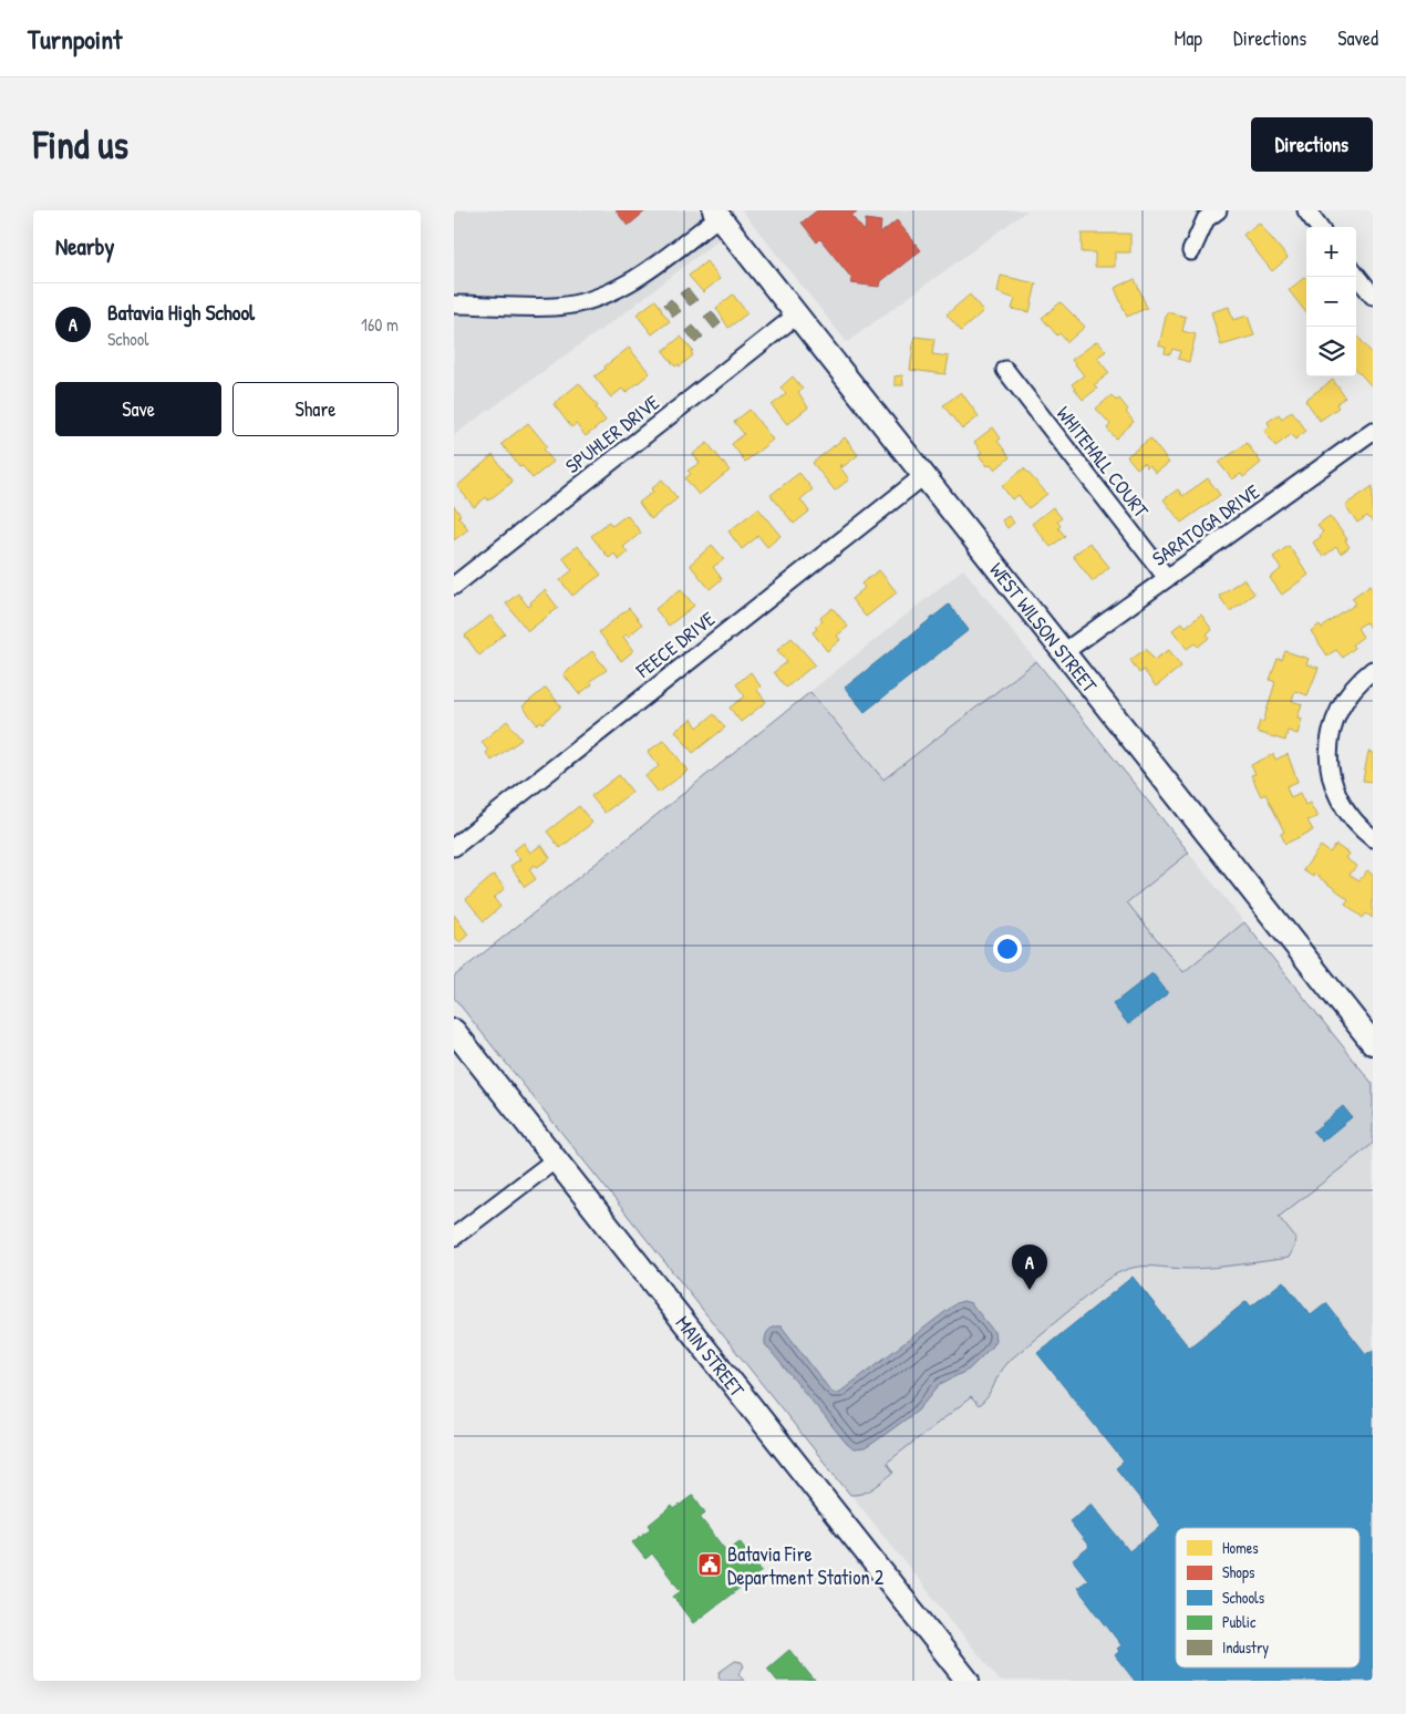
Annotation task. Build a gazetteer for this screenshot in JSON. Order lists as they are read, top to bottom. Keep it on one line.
{"streets":{"main road":["WEST WILSON STREET","MAIN STREET"],"street":["SPUHLER DRIVE","WHITEHALL COURT","SARATOGA DRIVE","FEECE DRIVE"]},"crossings":[["SPUHLER DRIVE","WEST WILSON STREET"],["WHITEHALL COURT","SARATOGA DRIVE"],["SARATOGA DRIVE","WEST WILSON STREET"],["WEST WILSON STREET","FEECE DRIVE"]],"places":{"public building":["Batavia Fire Department Station 2"]},"legend":["Homes","Shops","Schools","Public","Industry"],"page":{"header":"Turnpoint","nav":["Map","Directions","Saved"],"buttons":["Directions",["Save","Share"]],"title":"Find us","heading":"Nearby","map_buttons":["+","−"],"list":[{"mark":"A","name":"Batavia High School","note":"School","value":"160 m"}],"pins":"A"}}
